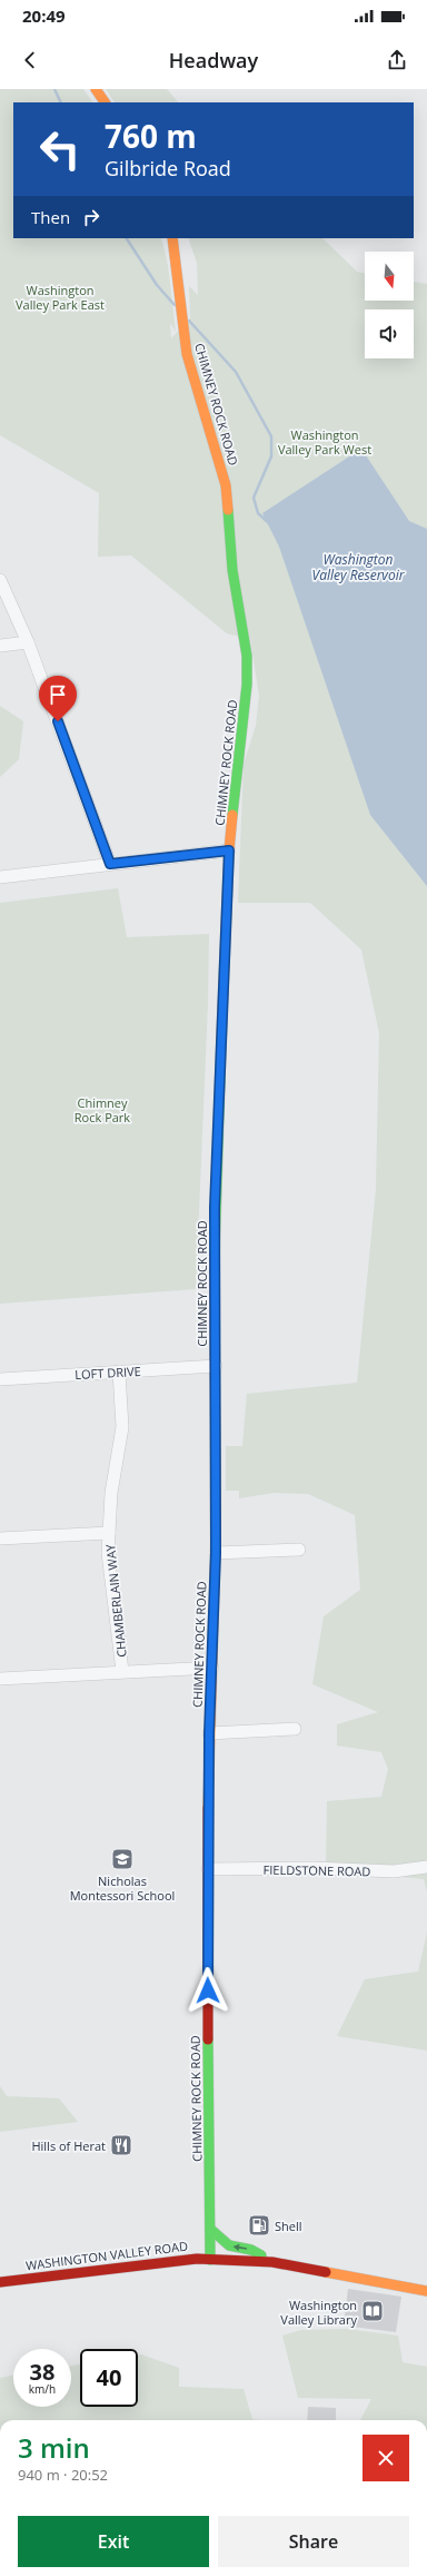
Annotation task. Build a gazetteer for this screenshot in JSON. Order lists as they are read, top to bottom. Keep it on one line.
{"streets":{"street":["CHIMNEY ROCK ROAD","LOFT DRIVE","CHAMBERLAIN WAY","FIELDSTONE ROAD","WASHINGTON VALLEY ROAD"]},"crossings":[["CHIMNEY ROCK ROAD","LOFT DRIVE"],["CHIMNEY ROCK ROAD","FIELDSTONE ROAD"],["CHIMNEY ROCK ROAD","WASHINGTON VALLEY ROAD"],["LOFT DRIVE","CHAMBERLAIN WAY"]],"water":["Washington Valley Reservoir"],"parks":["Washington Valley Park East","Washington Valley Park West","Chimney Rock Park"],"places":{"school or university":["Nicholas Montessori School"],"restaurant":["Hills of Herat"],"fuel station":["Shell"],"library":["Washington Valley Library"]},"north":"bottom","page":{"status":"20:49","header":"Headway","turn":["760 m","Gilbride Road"],"then":"Then","speed":"38 km/h","limit":"40","heading":["3 min","940 m · 20:52"],"buttons":["Exit","Share"]}}
